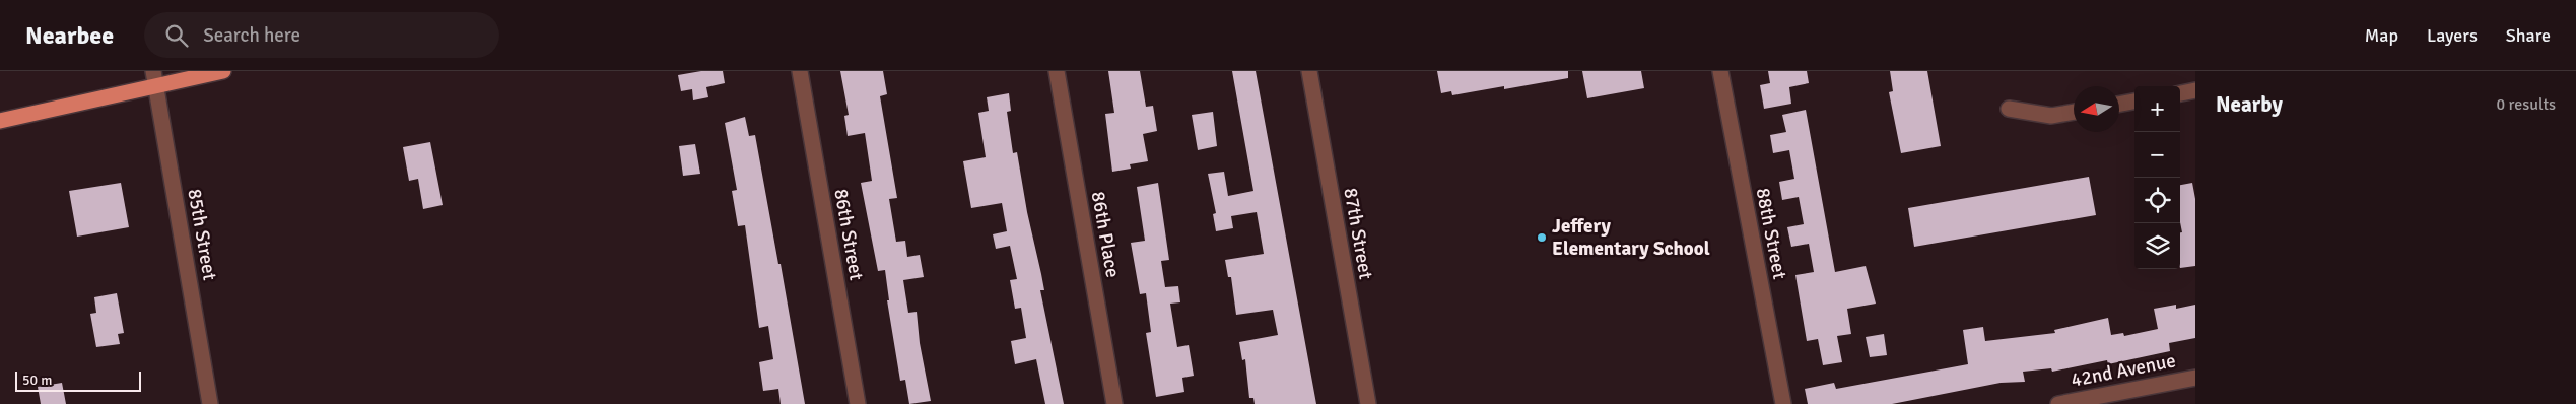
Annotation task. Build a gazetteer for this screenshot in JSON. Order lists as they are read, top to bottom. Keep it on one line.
{"streets":{"street":["87th Street","88th Street","85th Street","86th Street","86th Place","42nd Avenue"]},"places":["Jeffery Elementary School"],"scale_bar":"50 m","north":"left","page":{"header":"Nearbee","search":"Search here","nav":["Map","Layers","Share"],"heading":["Nearby","0 results"],"map_buttons":["+","−"],"scale":"50 m"}}
